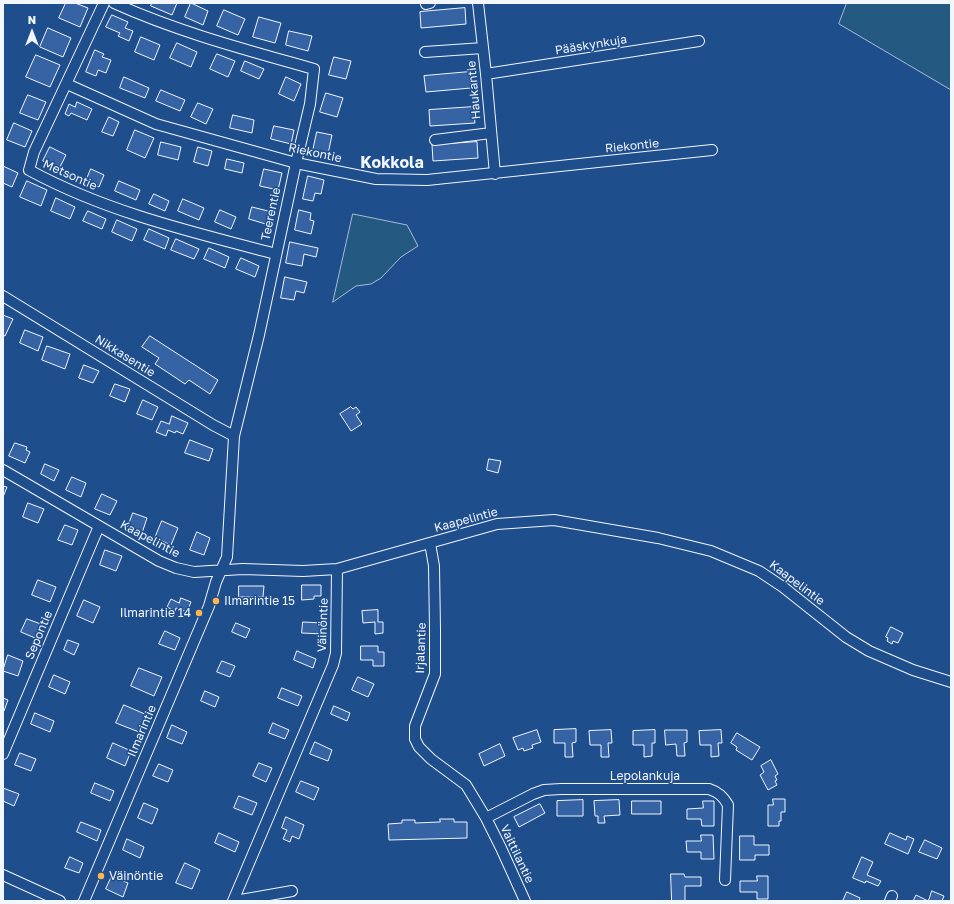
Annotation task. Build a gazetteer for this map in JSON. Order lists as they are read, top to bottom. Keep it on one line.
{"streets":{"street":["Pääskynkuja","Haukantie","Riekontie","Metsontie","Teerentie","Nikkasentie","Kaapelintie","Väinöntie","Sepontie","Irjalantie","Ilmarintie","Lepolankuja","Vaittilantie"]},"crossings":[["Pääskynkuja","Haukantie"],["Haukantie","Riekontie"],["Riekontie","Metsontie"],["Riekontie","Teerentie"],["Metsontie","Teerentie"],["Teerentie","Nikkasentie"],["Teerentie","Kaapelintie"],["Teerentie","Ilmarintie"],["Kaapelintie","Väinöntie"],["Kaapelintie","Sepontie"],["Kaapelintie","Irjalantie"],["Kaapelintie","Ilmarintie"],["Irjalantie","Lepolankuja"],["Irjalantie","Vaittilantie"],["Lepolankuja","Vaittilantie"]],"districts":["Kokkola"],"places":["Ilmarintie 15","Ilmarintie 14","Väinöntie"],"north":"top"}
